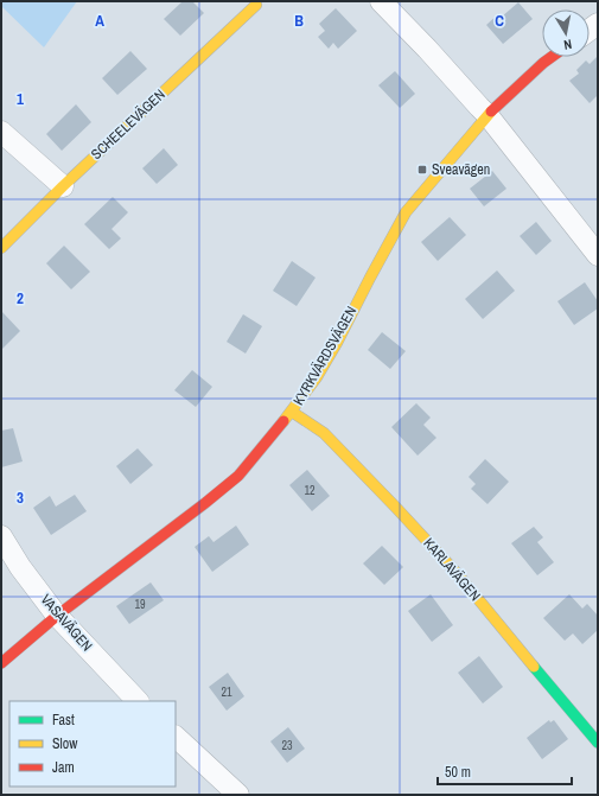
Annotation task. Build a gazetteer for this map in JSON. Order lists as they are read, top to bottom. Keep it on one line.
{"streets":{"street":["SCHEELEVÄGEN","KYRKVÄRDSVÄGEN","KARLAVÄGEN","VASAVÄGEN"]},"crossings":[["KYRKVÄRDSVÄGEN","KARLAVÄGEN"],["KYRKVÄRDSVÄGEN","VASAVÄGEN"]],"places":{"transit":["Sveavägen"]},"house_numbers":["12","19","21","23"],"legend":["Fast","Slow","Jam"],"scale_bar":"50 m","north":"bottom","grid":{"columns":["A","B","C"],"rows":["1","2","3"]}}
